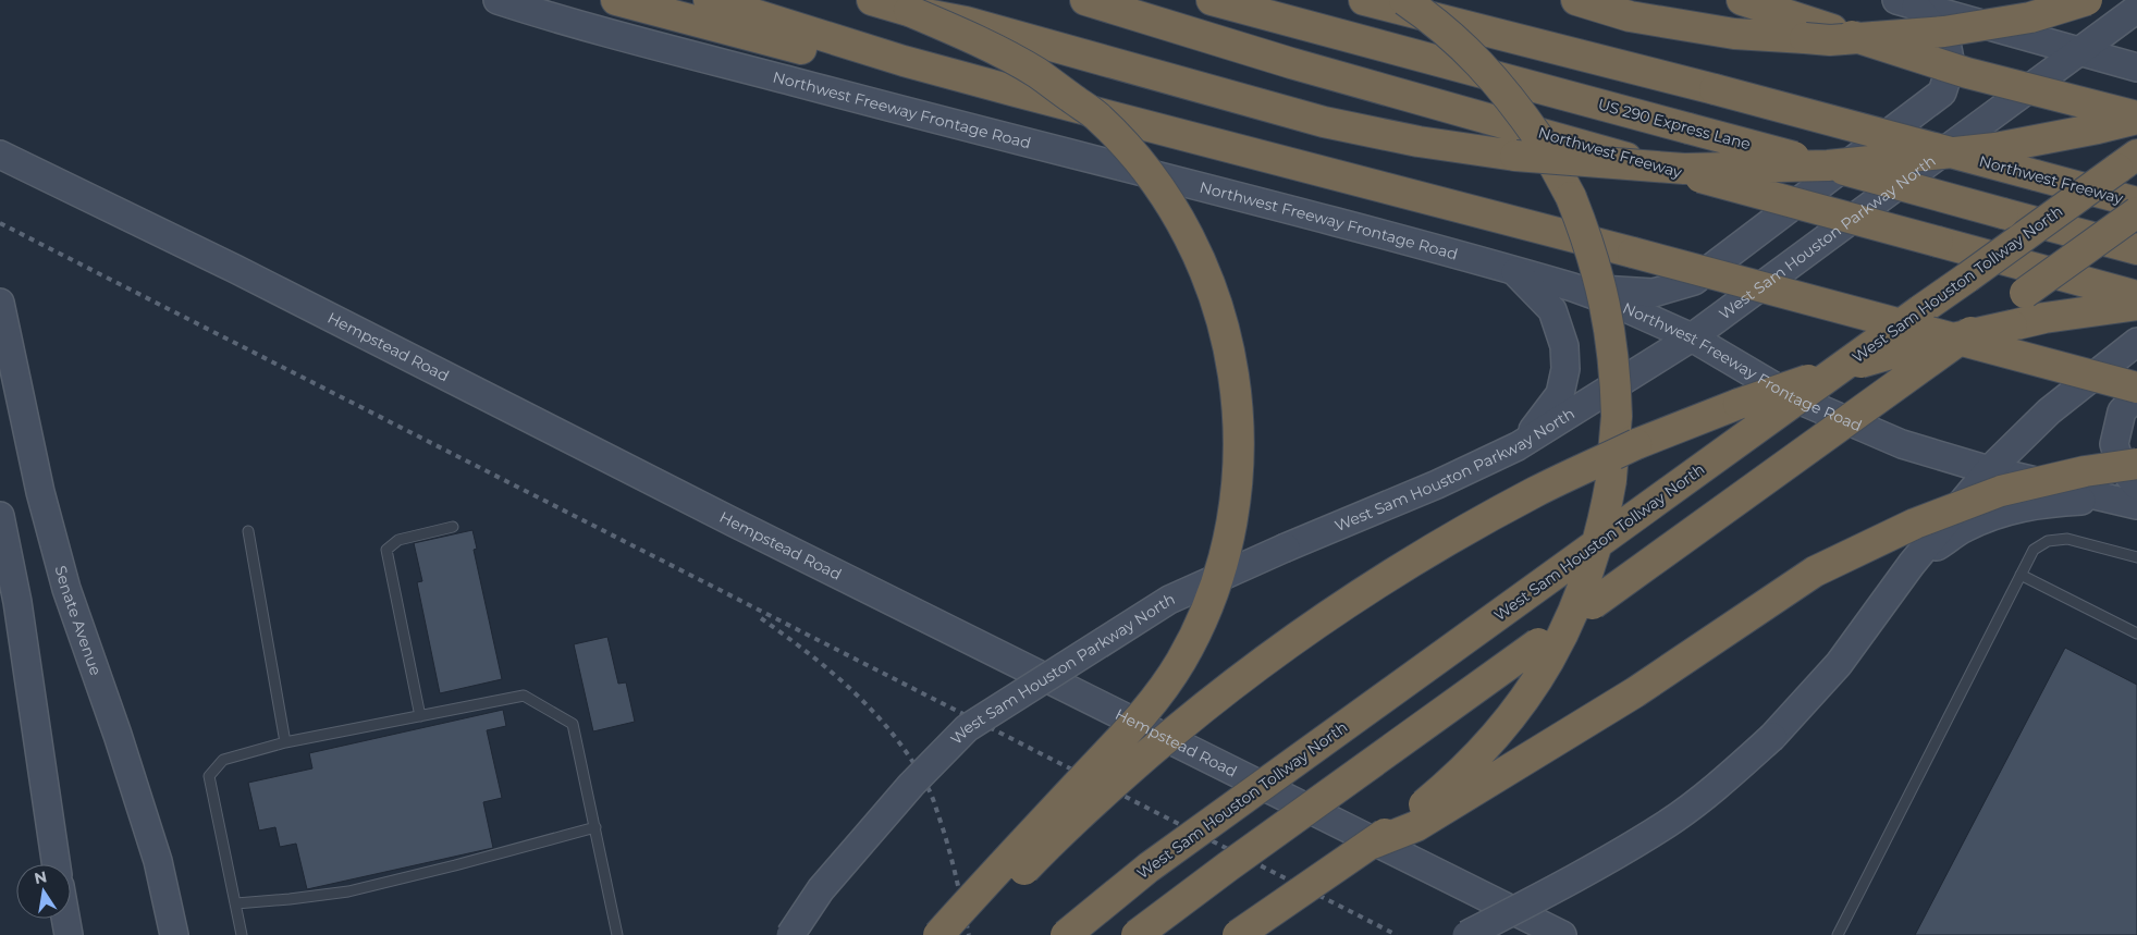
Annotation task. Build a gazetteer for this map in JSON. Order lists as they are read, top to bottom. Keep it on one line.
{"streets":{"highway":["US 290 Express Lane","Northwest Freeway","West Sam Houston Tollway North"],"main road":["Northwest Freeway Frontage Road","West Sam Houston Parkway North","Hempstead Road","Senate Avenue"]},"crossings":[["Northwest Freeway Frontage Road","West Sam Houston Parkway North"]],"north":"top"}
